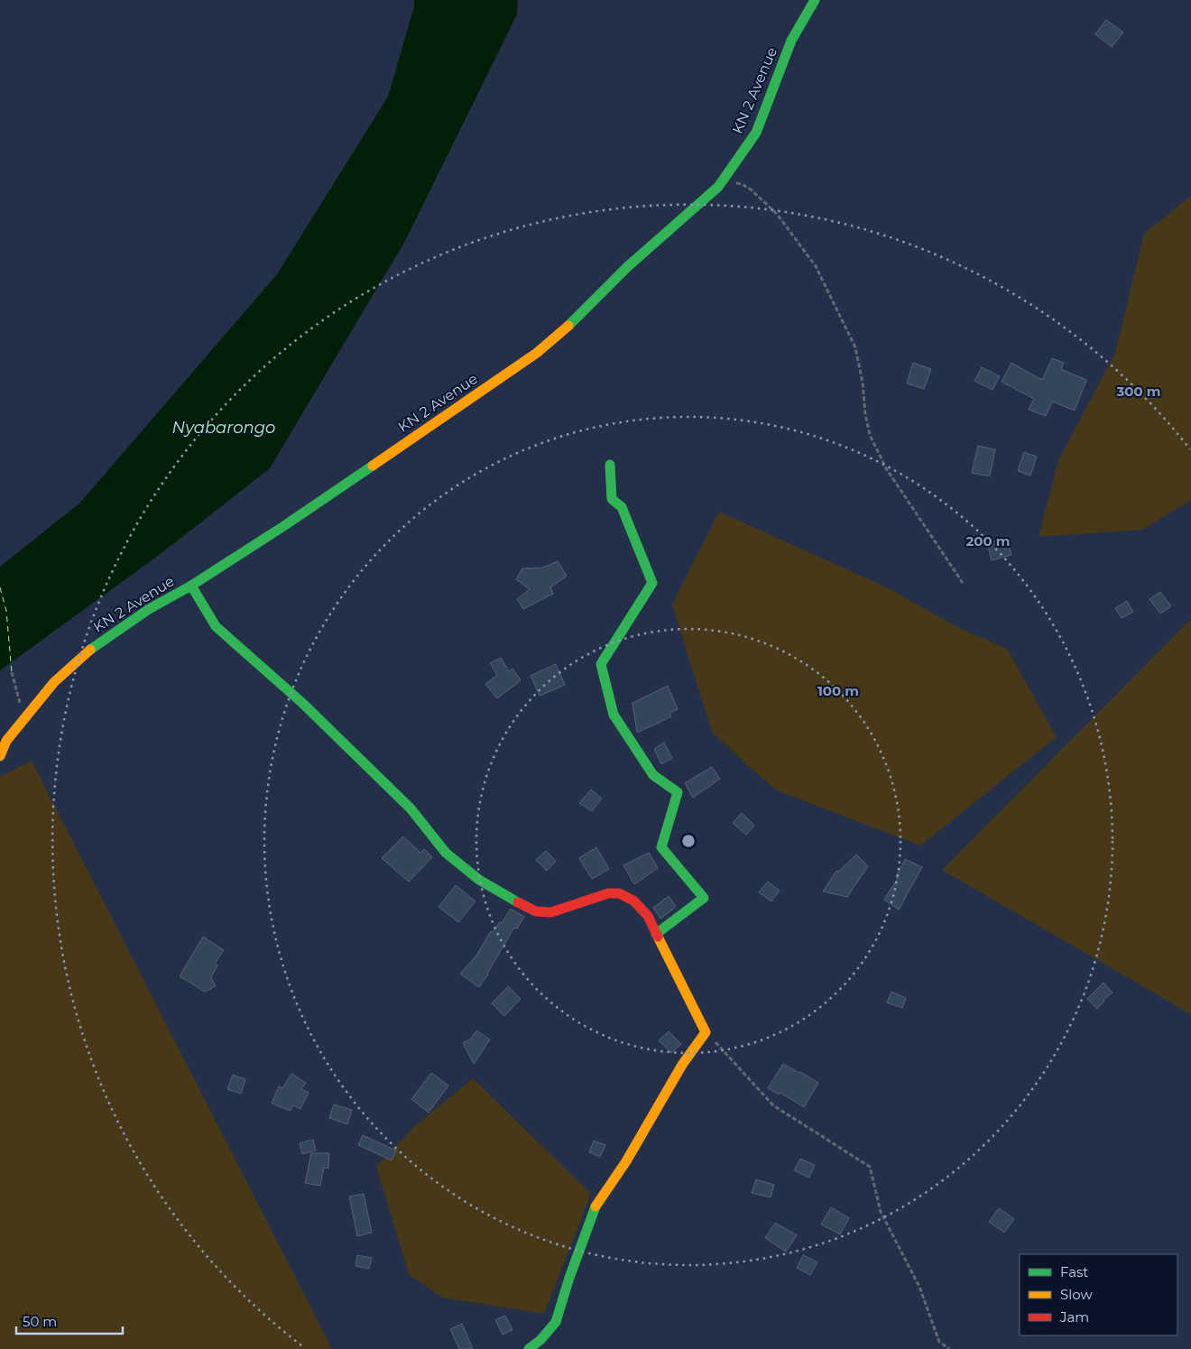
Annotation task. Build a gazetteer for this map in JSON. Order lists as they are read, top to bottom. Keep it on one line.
{"streets":{"street":["KN 2 Avenue"]},"water":["Nyabarongo"],"legend":["Fast","Slow","Jam"],"scale_bar":"50 m","rings":["300 m","200 m","100 m"]}
